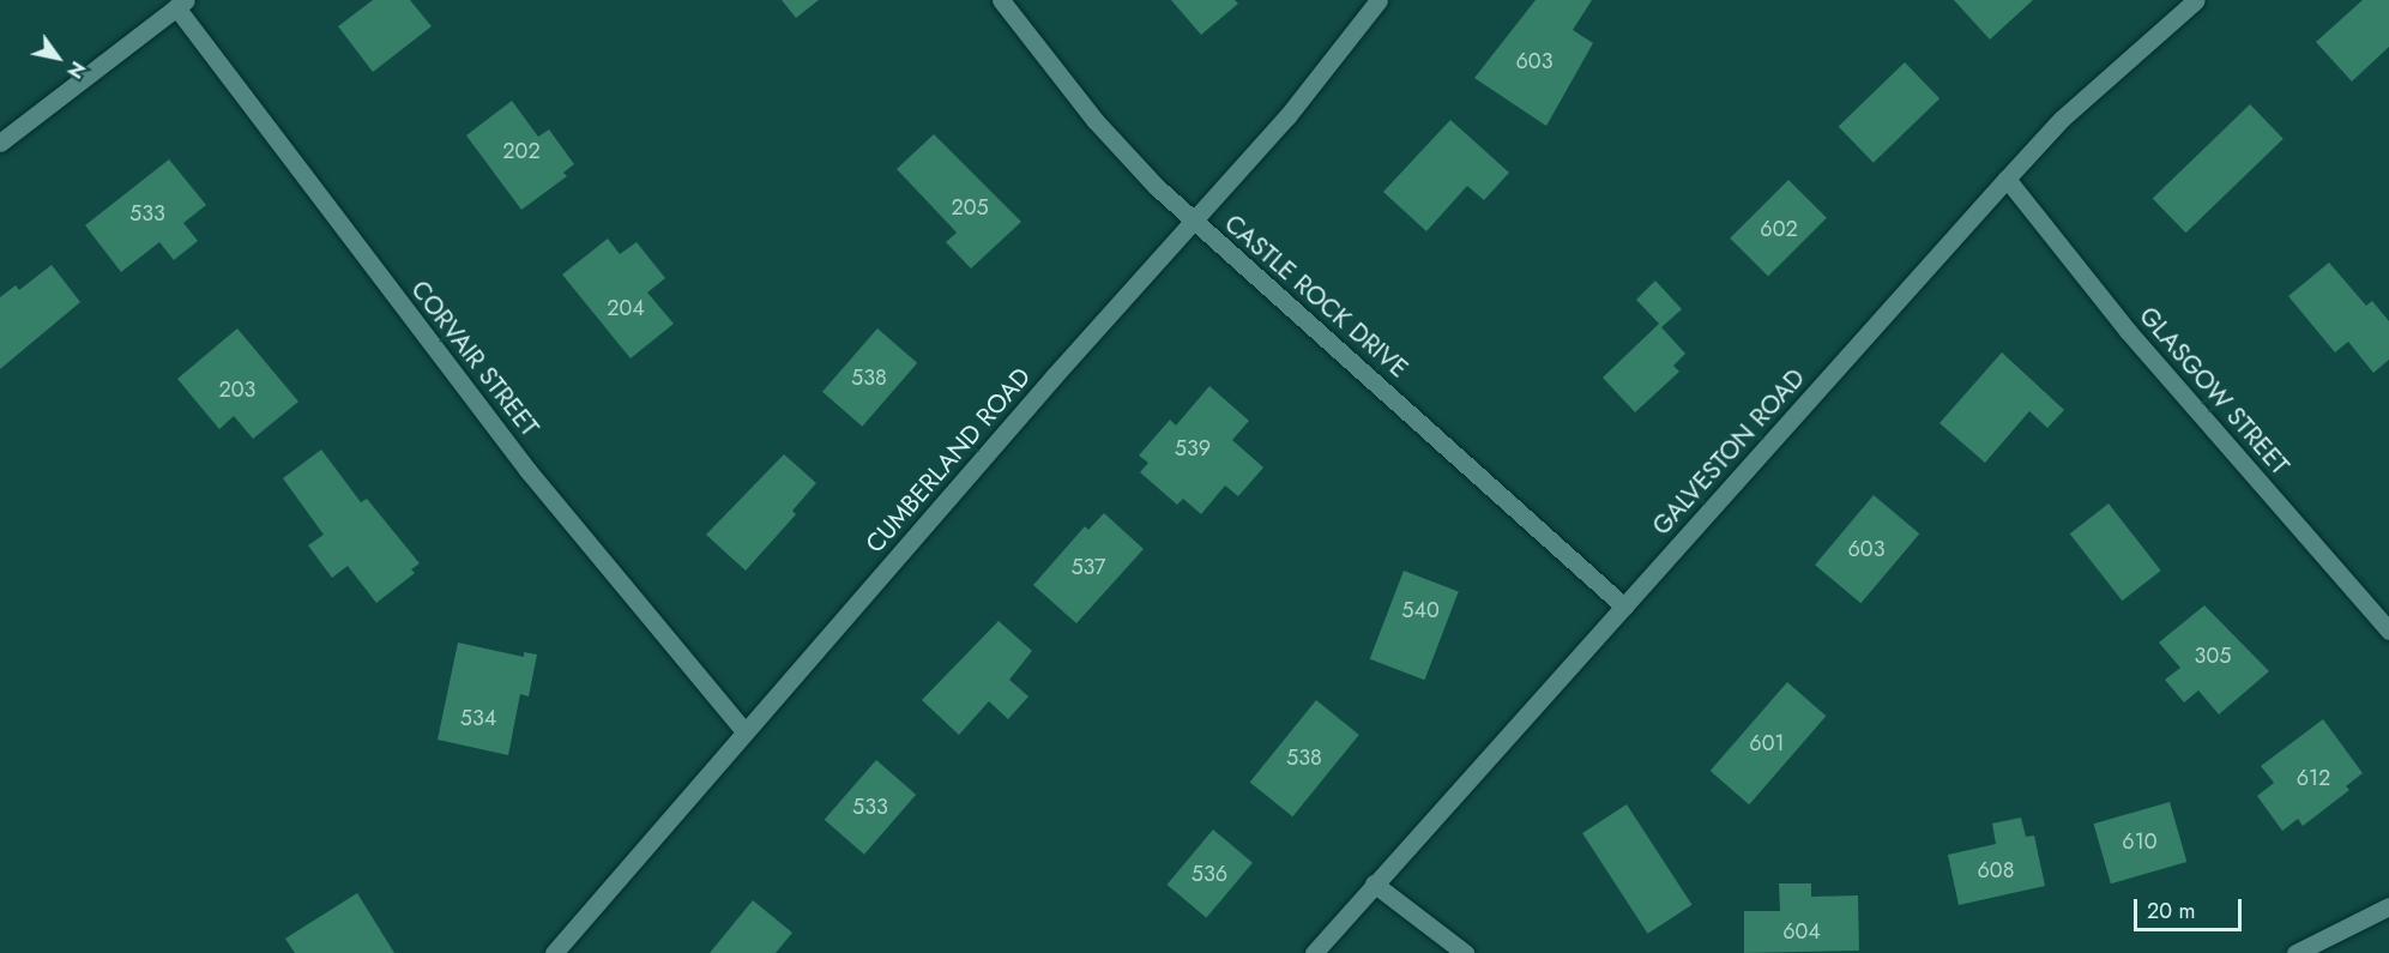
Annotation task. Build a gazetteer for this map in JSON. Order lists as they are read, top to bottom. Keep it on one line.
{"streets":{"street":["CASTLE ROCK DRIVE","CORVAIR STREET","GLASGOW STREET","GALVESTON ROAD","CUMBERLAND ROAD"]},"crossings":[["CASTLE ROCK DRIVE","GALVESTON ROAD"],["CASTLE ROCK DRIVE","CUMBERLAND ROAD"],["CORVAIR STREET","CUMBERLAND ROAD"],["GLASGOW STREET","GALVESTON ROAD"]],"house_numbers":["603","202","205","533","602","204","538","203","539","603","537","540","305","534","601","538","612","533","610","608","536","604"],"scale_bar":"20 m","north":"bottom right"}
